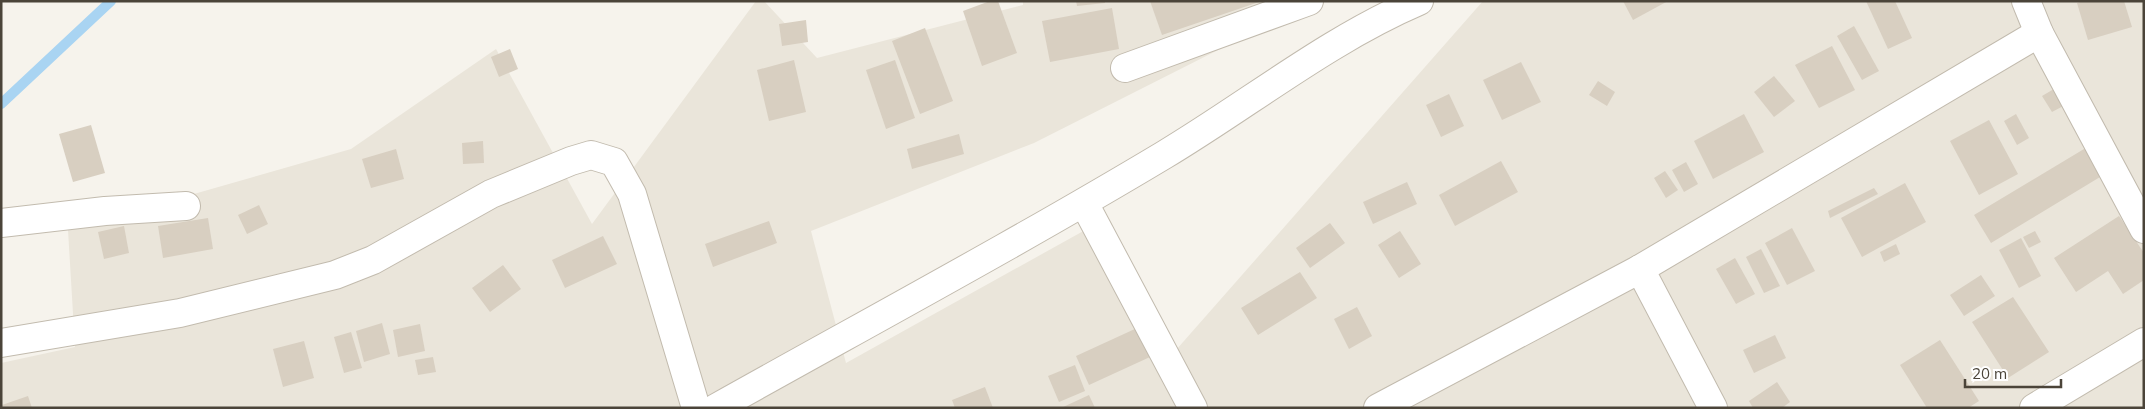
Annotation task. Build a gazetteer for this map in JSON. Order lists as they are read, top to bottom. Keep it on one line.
{"scale_bar":"20 m"}
